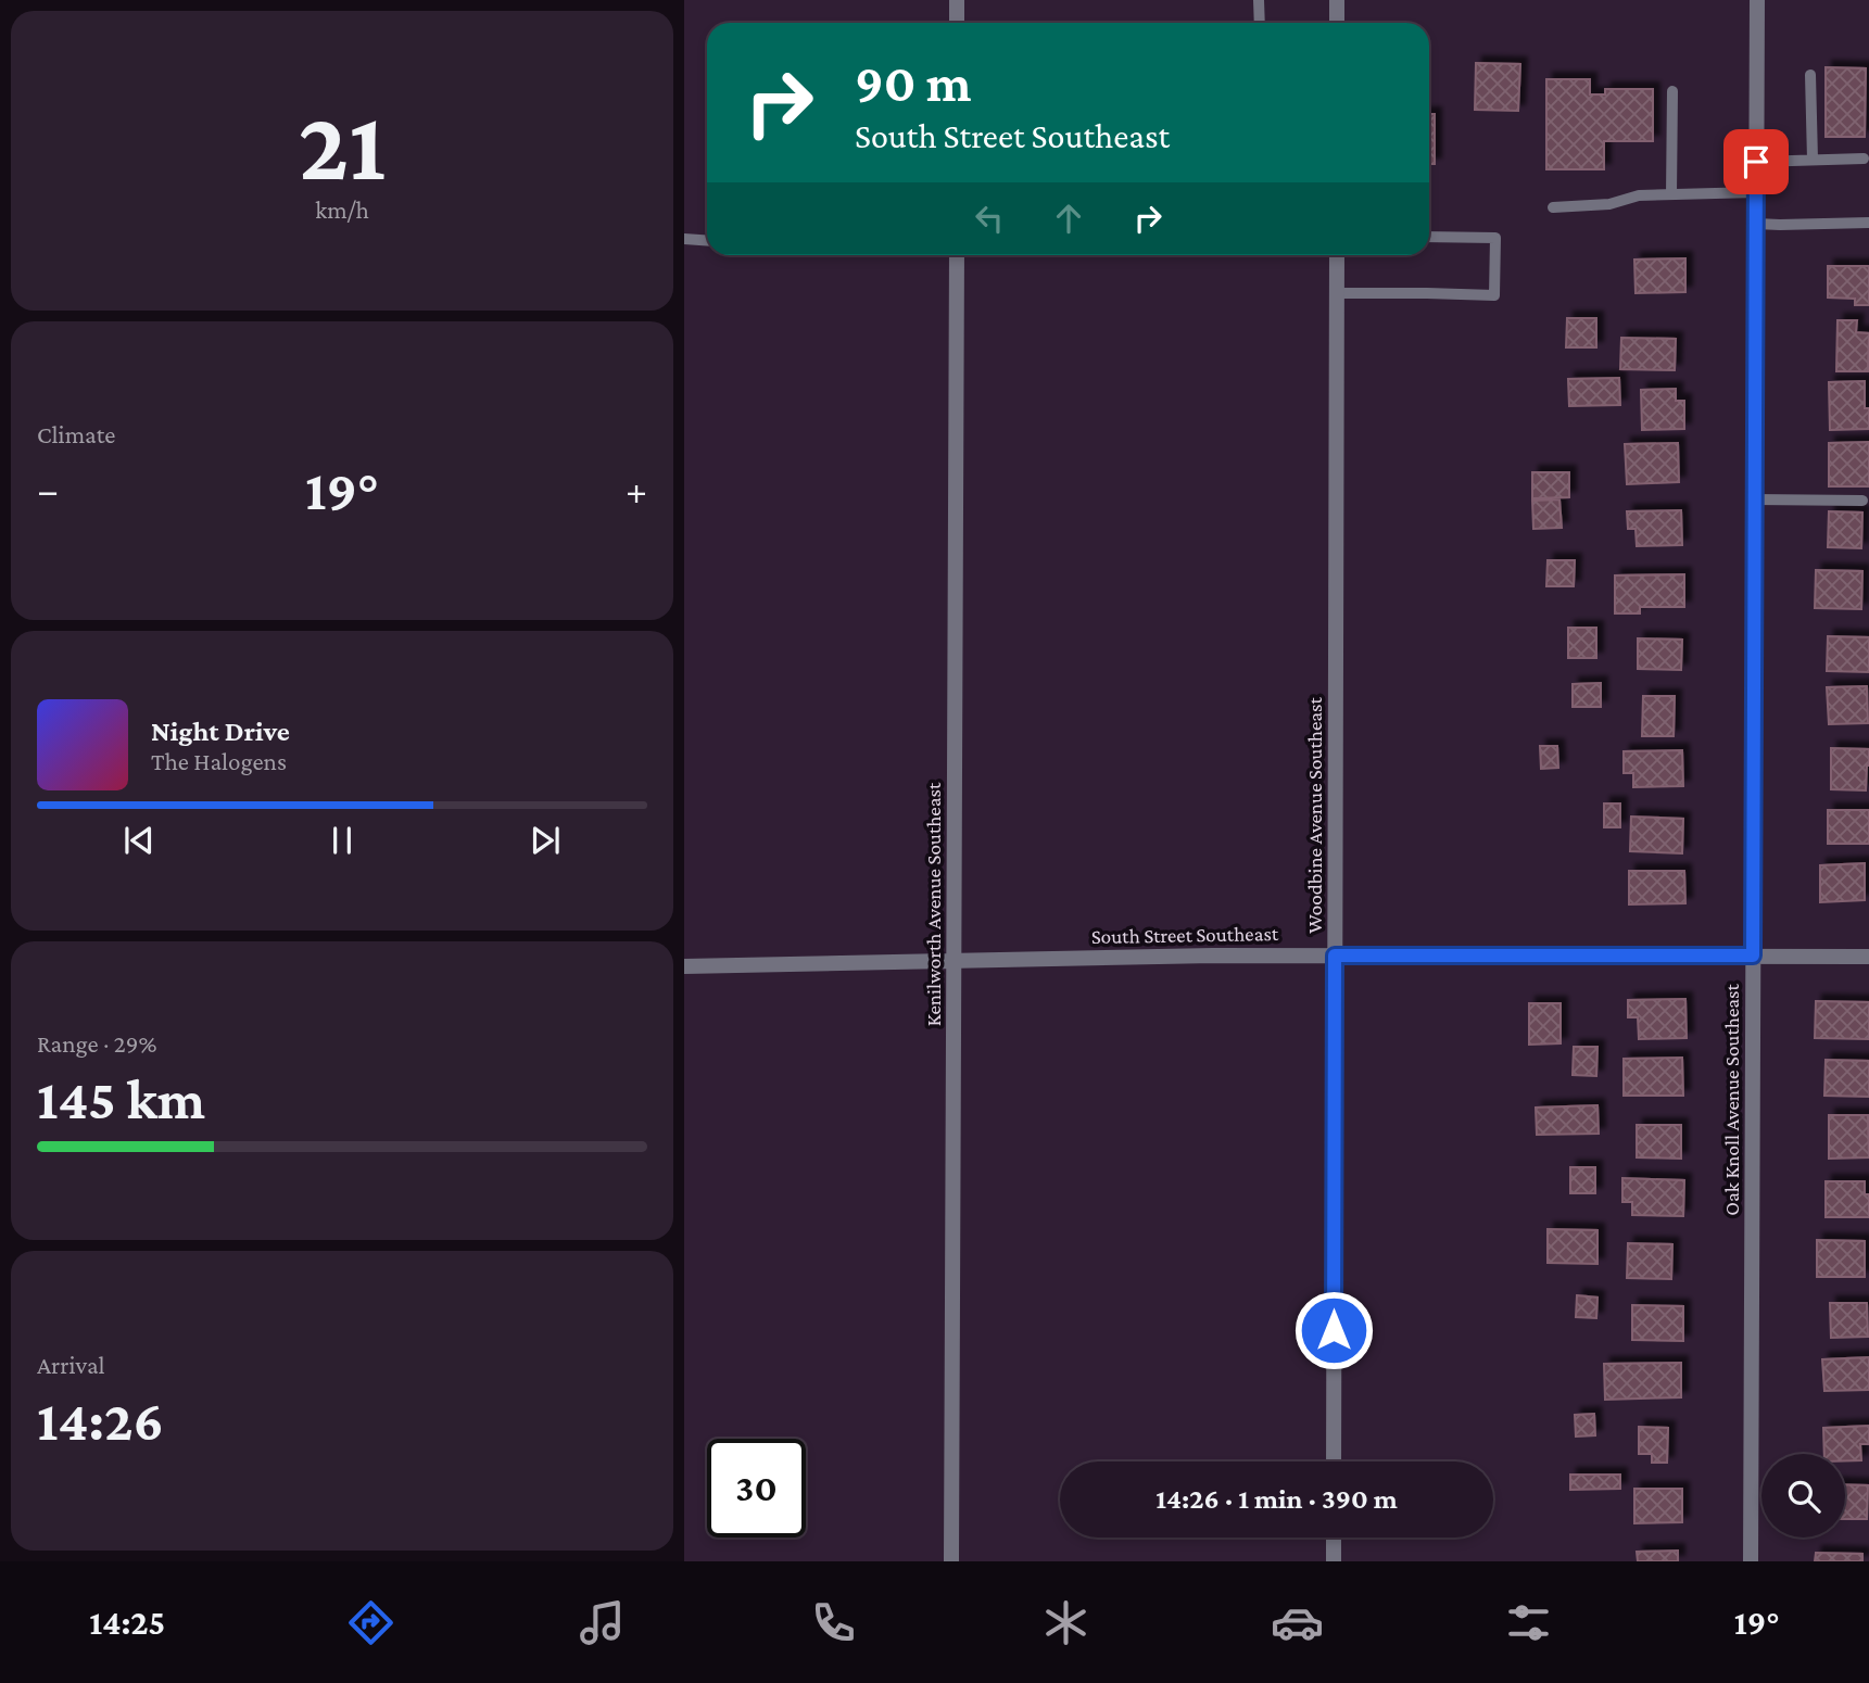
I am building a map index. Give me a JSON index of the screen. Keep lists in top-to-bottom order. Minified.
{"streets":{"street":["Woodbine Avenue Southeast","Kenilworth Avenue Southeast","South Street Southeast","Oak Knoll Avenue Southeast"]},"crossings":[["Woodbine Avenue Southeast","South Street Southeast"],["Kenilworth Avenue Southeast","South Street Southeast"],["South Street Southeast","Oak Knoll Avenue Southeast"]],"page":{"tile":[["21","km/h"],"Climate",["Range · 29%","145 km"],["Arrival","14:26"]],"turn":["90 m","South Street Southeast"],"heat":["−","19°","+"],"song":["Night Drive","The Halogens"],"limit":"30","trip":"14:26 · 1 min · 390 m","tabs":["14:25","19°"]}}
